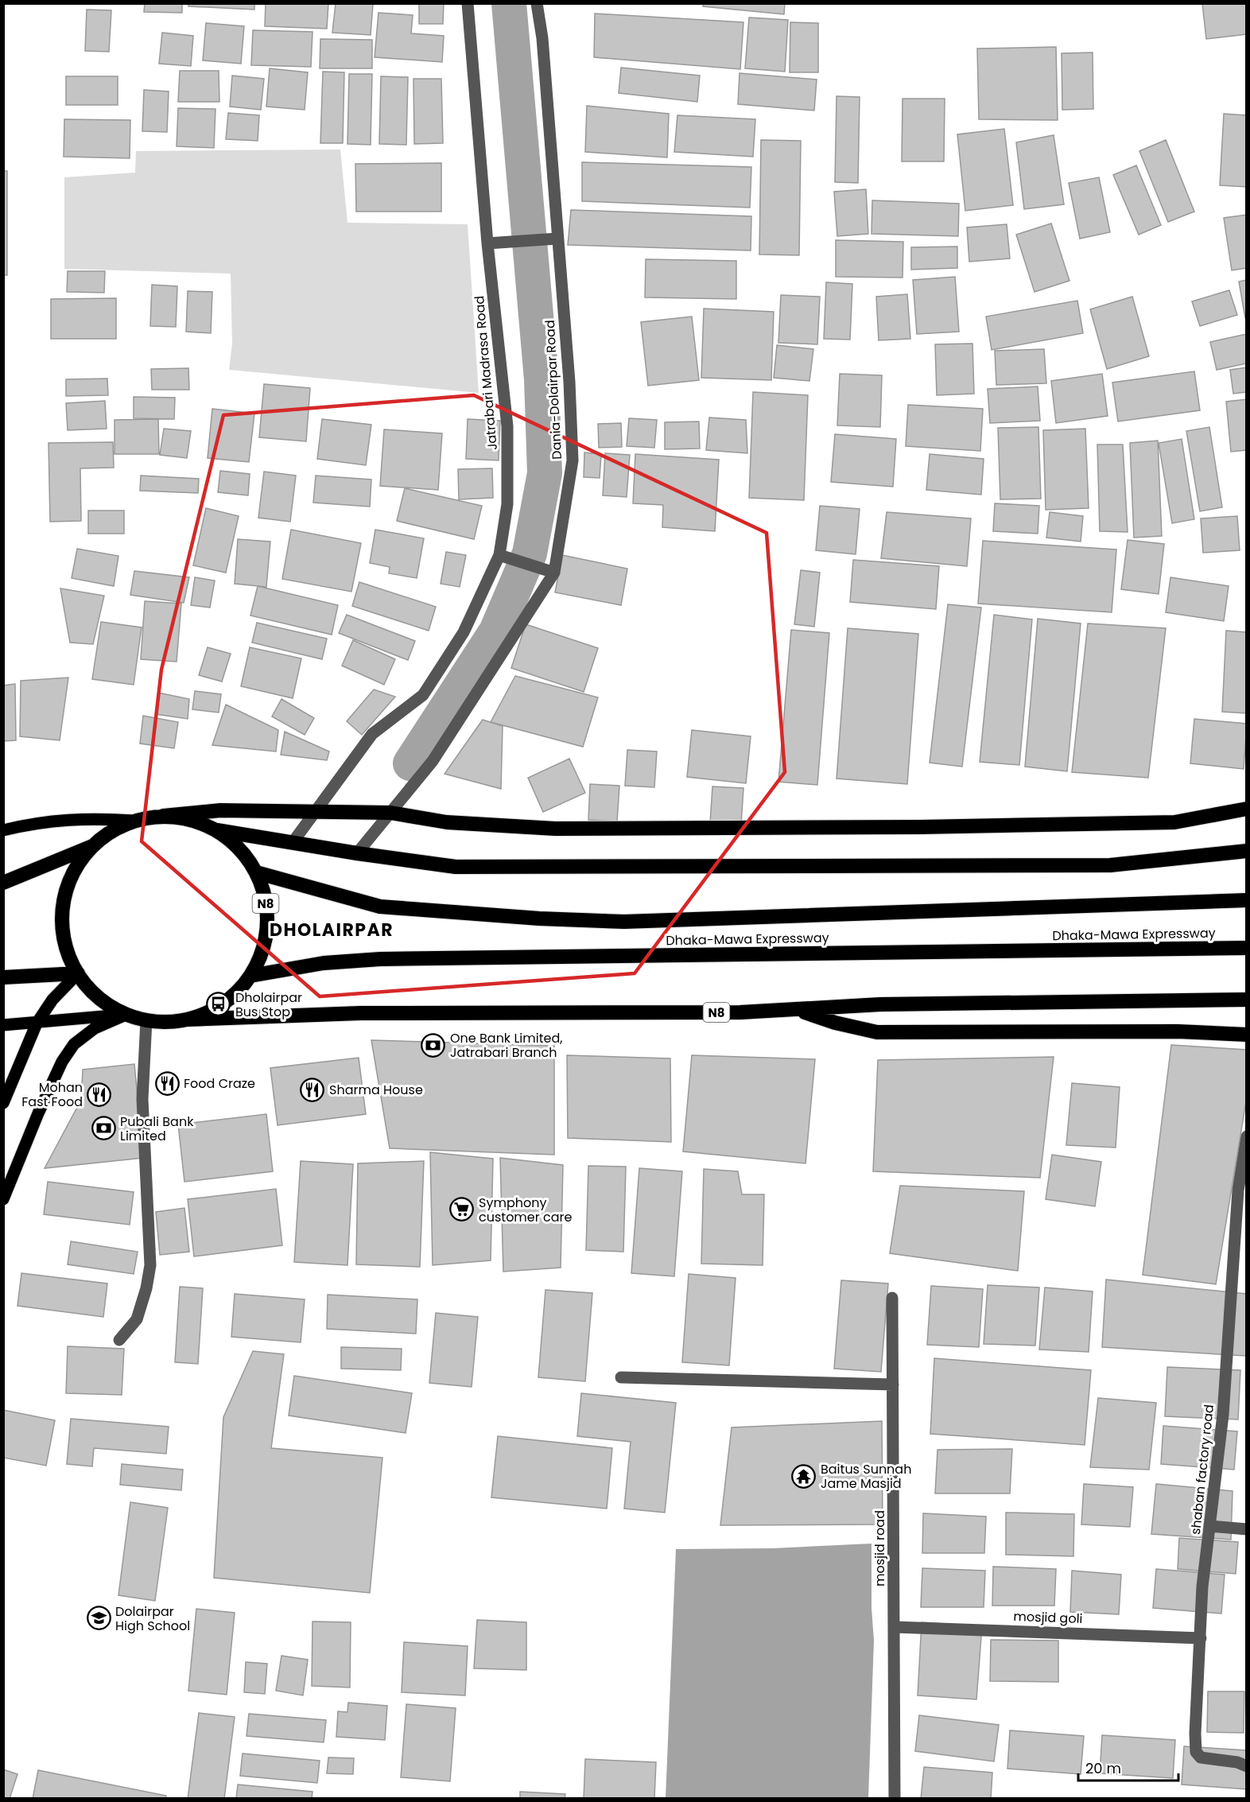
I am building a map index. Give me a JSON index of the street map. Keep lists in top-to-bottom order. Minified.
{"streets":{"highway":["N8","Dhaka-Mawa Expressway"],"street":["Jatrabari Madrasa Road","Dania-Dolairpar Road","shaban factory road","mosjid road","mosjid goli"]},"crossings":[["Jatrabari Madrasa Road","N8"],["Dania-Dolairpar Road","N8"],["N8","Dhaka-Mawa Expressway"],["shaban factory road","mosjid goli"],["mosjid road","mosjid goli"]],"districts":["DHOLAIRPAR"],"places":{"bus stop":["Dholairpar Bus Stop"],"bank":["One Bank Limited, Jatrabari Branch","Pubali Bank Limited"],"restaurant":["Food Craze","Sharma House","Mohan Fast Food"],"supermarket":["Symphony customer care"],"temple":["Baitus Sunnah Jame Masjid"],"school or university":["Dolairpar High School"]},"scale_bar":"20 m"}
